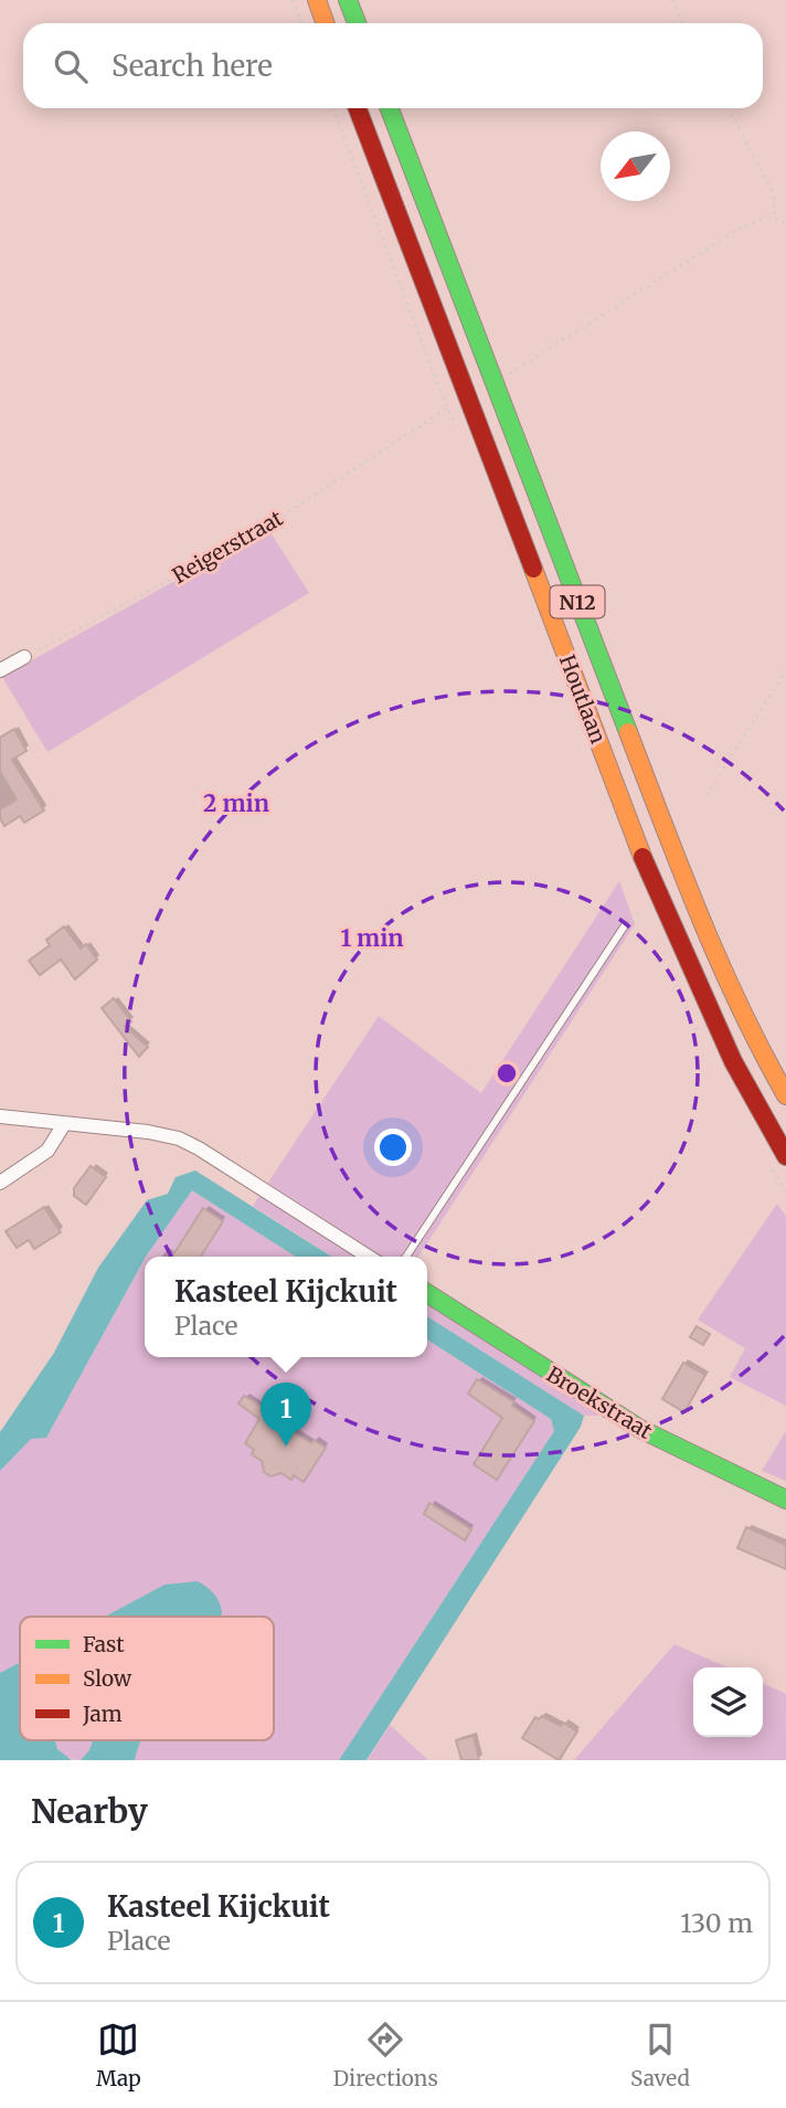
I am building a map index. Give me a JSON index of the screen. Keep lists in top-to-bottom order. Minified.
{"streets":{"main road":["N12","Houtlaan","Broekstraat"],"path":["Reigerstraat"]},"legend":["Fast","Slow","Jam"],"north":"bottom left","page":{"search":"Search here","popup":["Kasteel Kijckuit","Place"],"pins":"1","heading":"Nearby","list":[{"mark":"1","name":"Kasteel Kijckuit","note":"Place","value":"130 m"}],"nav":["Map","Directions","Saved"]},"rings":["2 min","1 min"]}
